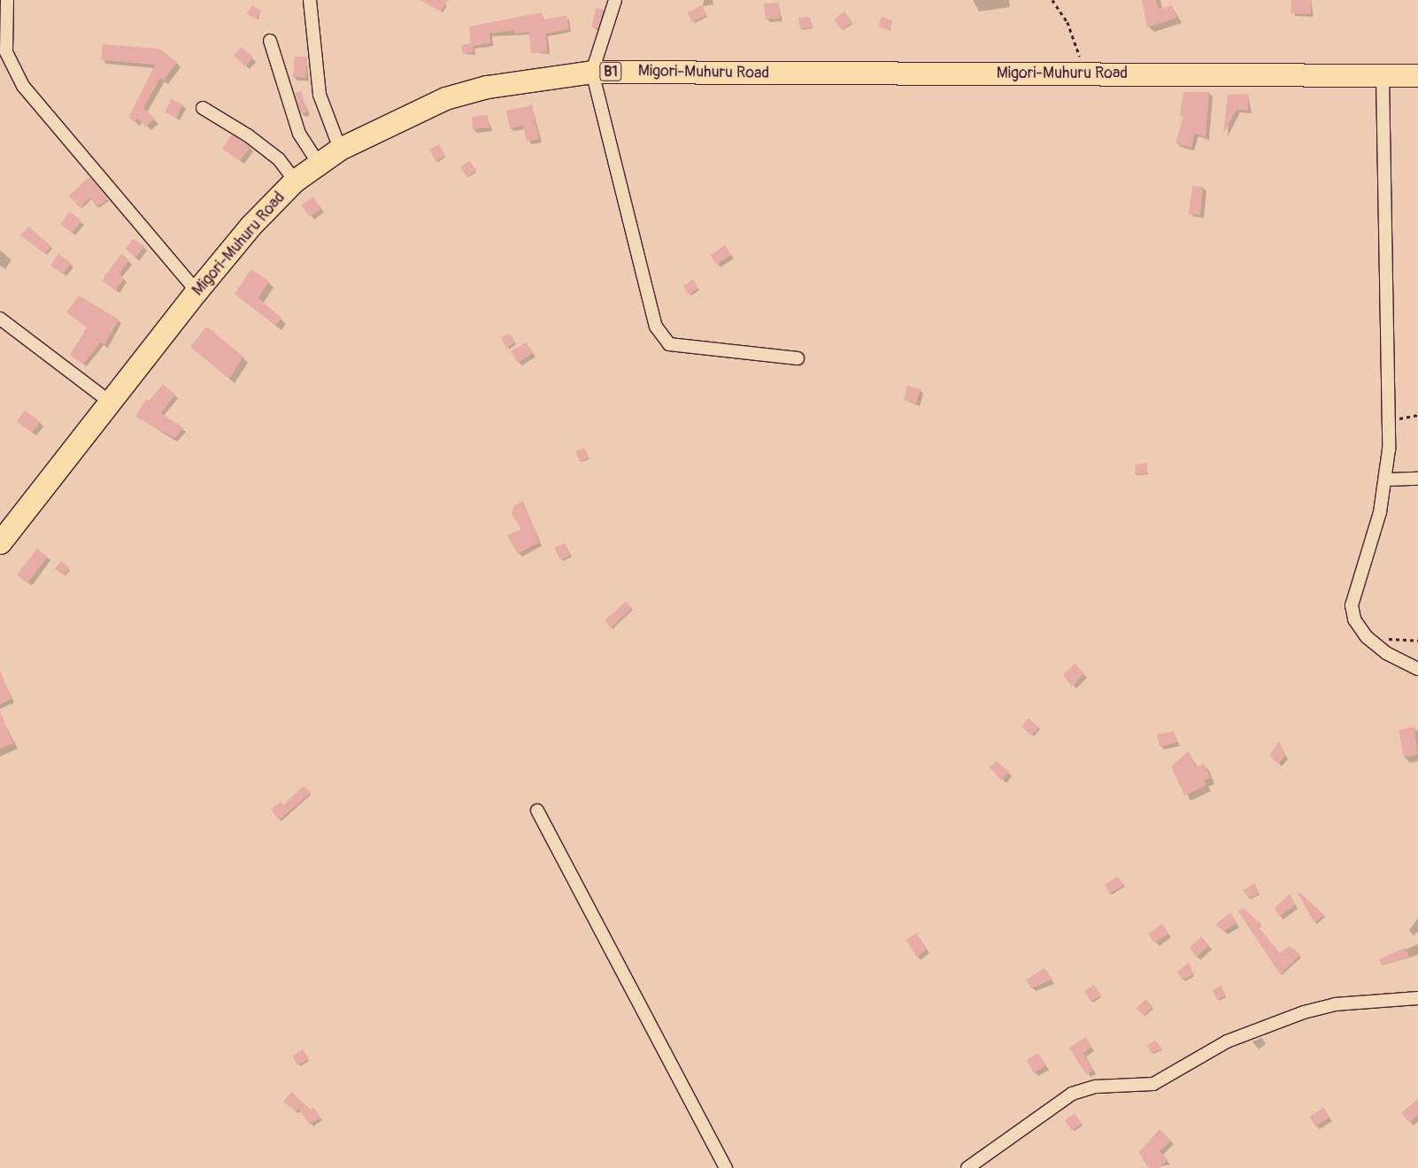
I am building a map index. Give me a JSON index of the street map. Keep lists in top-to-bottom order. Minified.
{"streets":{"highway":["B1","Migori-Muhuru Road"]}}
